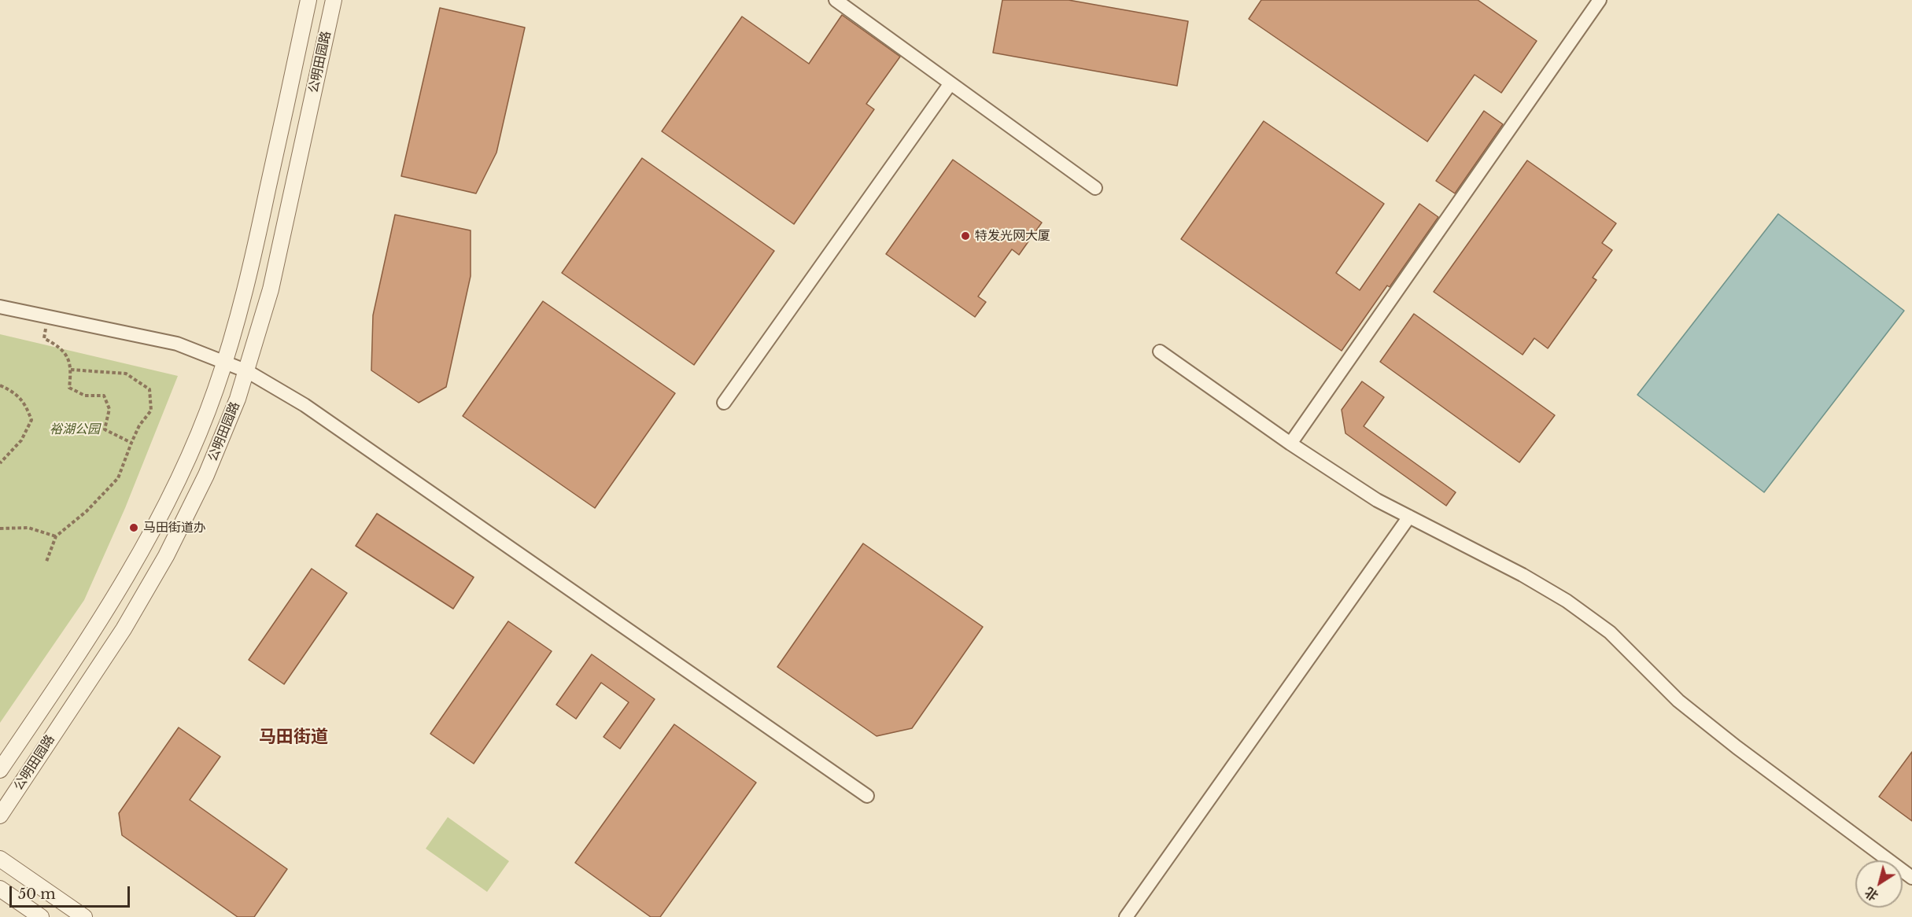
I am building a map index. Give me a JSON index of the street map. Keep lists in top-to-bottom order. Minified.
{"streets":{"street":["公明田园路"]},"districts":["马田街道"],"parks":["裕湖公园"],"places":["特发光网大厦","马田街道办"],"scale_bar":"50 m","north":"bottom left"}
